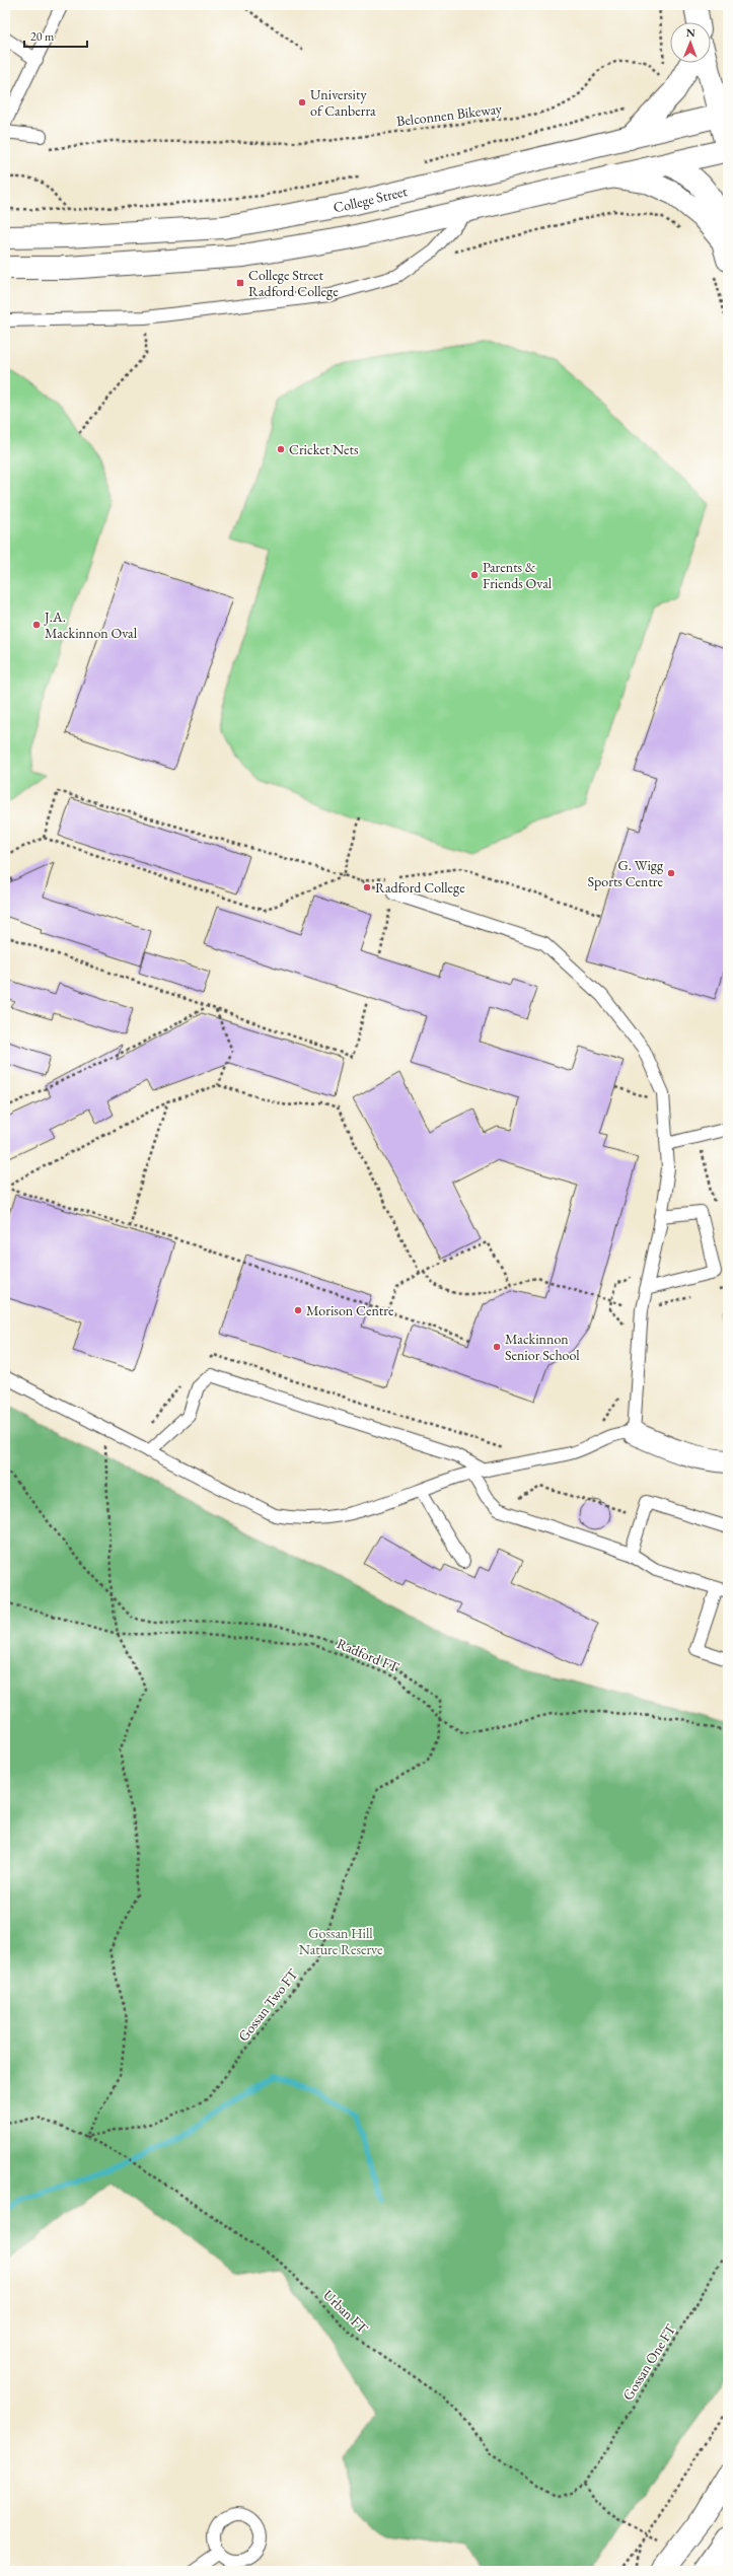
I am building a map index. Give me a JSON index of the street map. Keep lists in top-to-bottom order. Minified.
{"streets":{"street":["College Street"],"path":["Belconnen Bikeway","Radford FT","Gossan Two FT","Urban FT","Gossan One FT"]},"crossings":[["Radford FT","Gossan Two FT"],["Gossan Two FT","Urban FT"],["Urban FT","Gossan One FT"]],"parks":["Gossan Hill Nature Reserve"],"places":{"other":["University of Canberra","Cricket Nets","Parents & Friends Oval","J.A. Mackinnon Oval","G. Wigg Sports Centre","Radford College","Morison Centre","Mackinnon Senior School"],"transit":["College Street Radford College"]},"scale_bar":"20 m","north":"top"}
